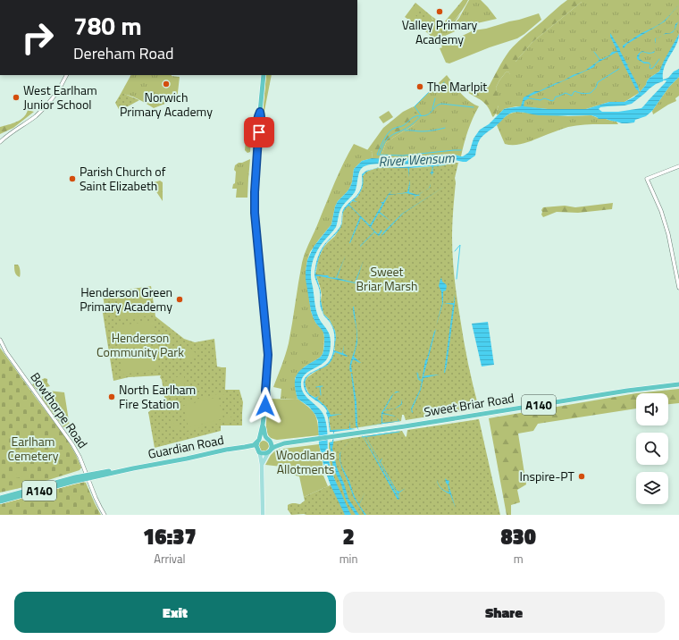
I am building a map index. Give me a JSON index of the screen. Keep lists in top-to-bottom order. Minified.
{"streets":{"highway":["Sweet Briar Road","A140","Guardian Road"],"street":["Bowthorpe Road"]},"crossings":[["Sweet Briar Road","A140"],["Sweet Briar Road","Guardian Road"],["A140","Bowthorpe Road"],["A140","Guardian Road"],["Bowthorpe Road","Guardian Road"]],"water":["River Wensum"],"parks":["Sweet Briar Marsh","Henderson Community Park","Earlham Cemetery","Woodlands Allotments"],"places":["Valley Primary Academy","Norwich Primary Academy","The Marlpit","West Earlham Junior School","Parish Church of Saint Elizabeth","Henderson Green Primary Academy","North Earlham Fire Station","Inspire-PT"],"page":{"turn":["780 m","Dereham Road"],"eta":["16:37","Arrival","2","min","830","m"],"buttons":["Exit","Share"]}}
